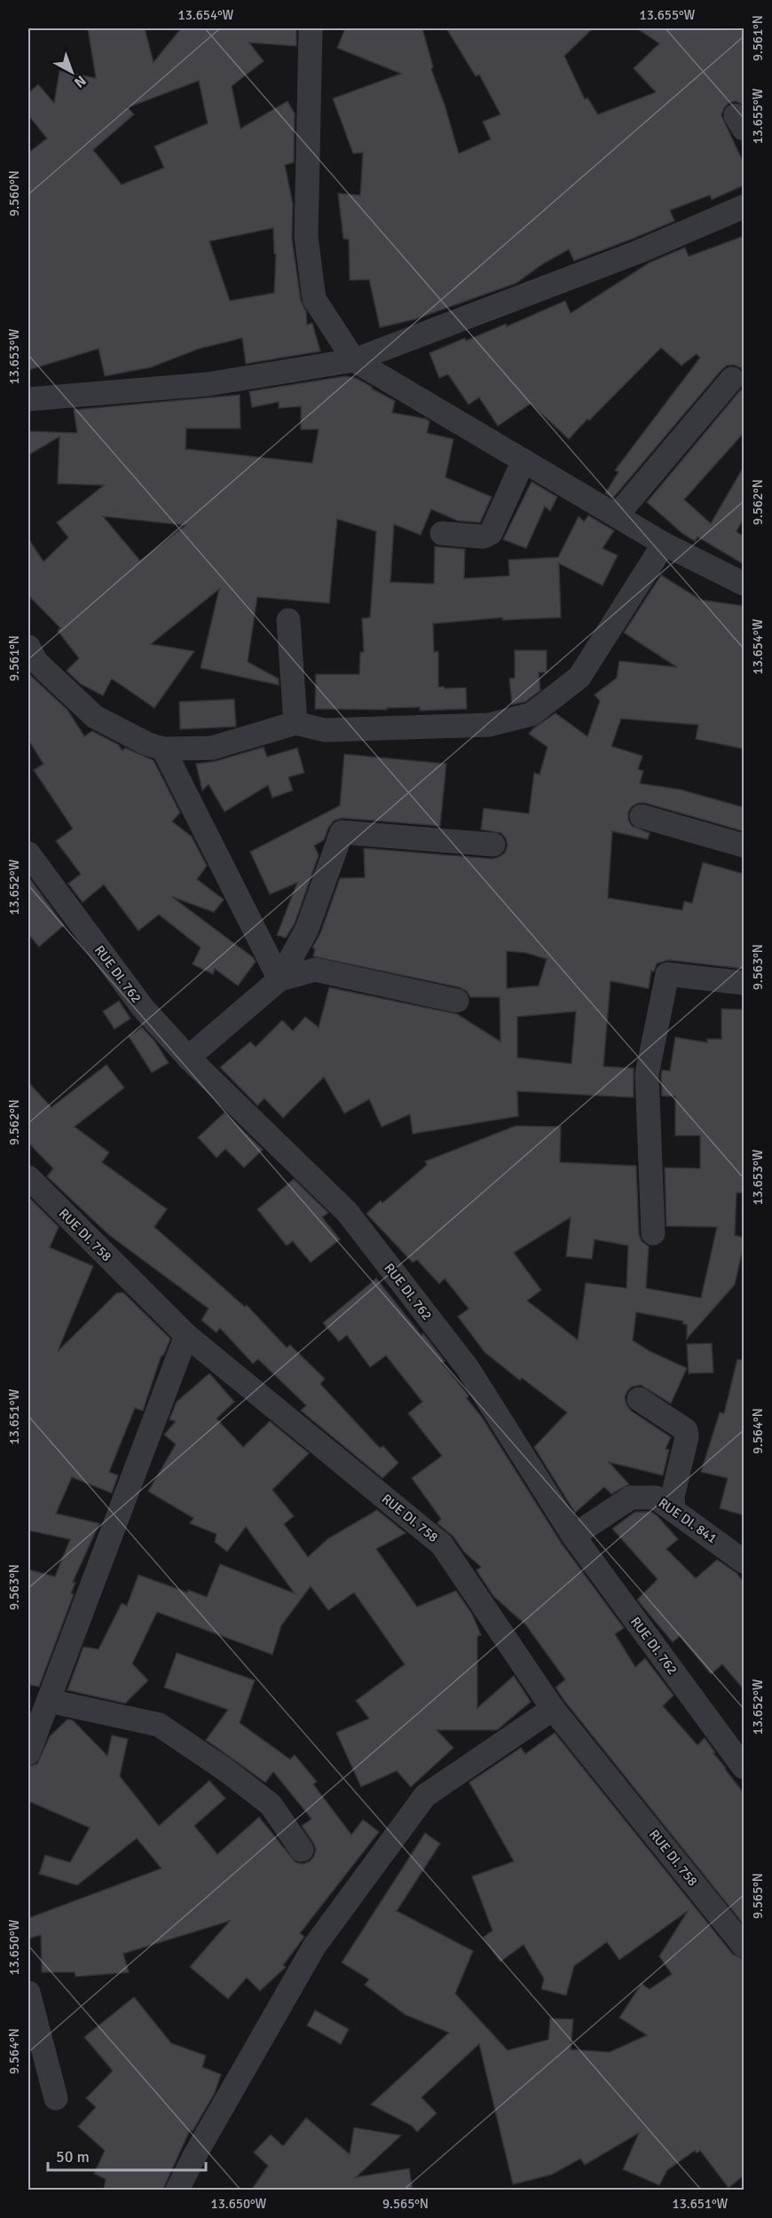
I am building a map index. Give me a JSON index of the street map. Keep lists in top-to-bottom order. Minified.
{"streets":{"street":["RUE DI. 762","RUE DI. 758","RUE DI. 841"]},"crossings":[["RUE DI. 762","RUE DI. 841"]],"scale_bar":"50 m","north":"bottom right","coordinates":["13.654°W","13.655°W","9.561°N","9.560°N","13.653°W","9.562°N","13.652°W","9.563°N","13.651°W","9.564°N","9.565°N","13.650°W"]}
